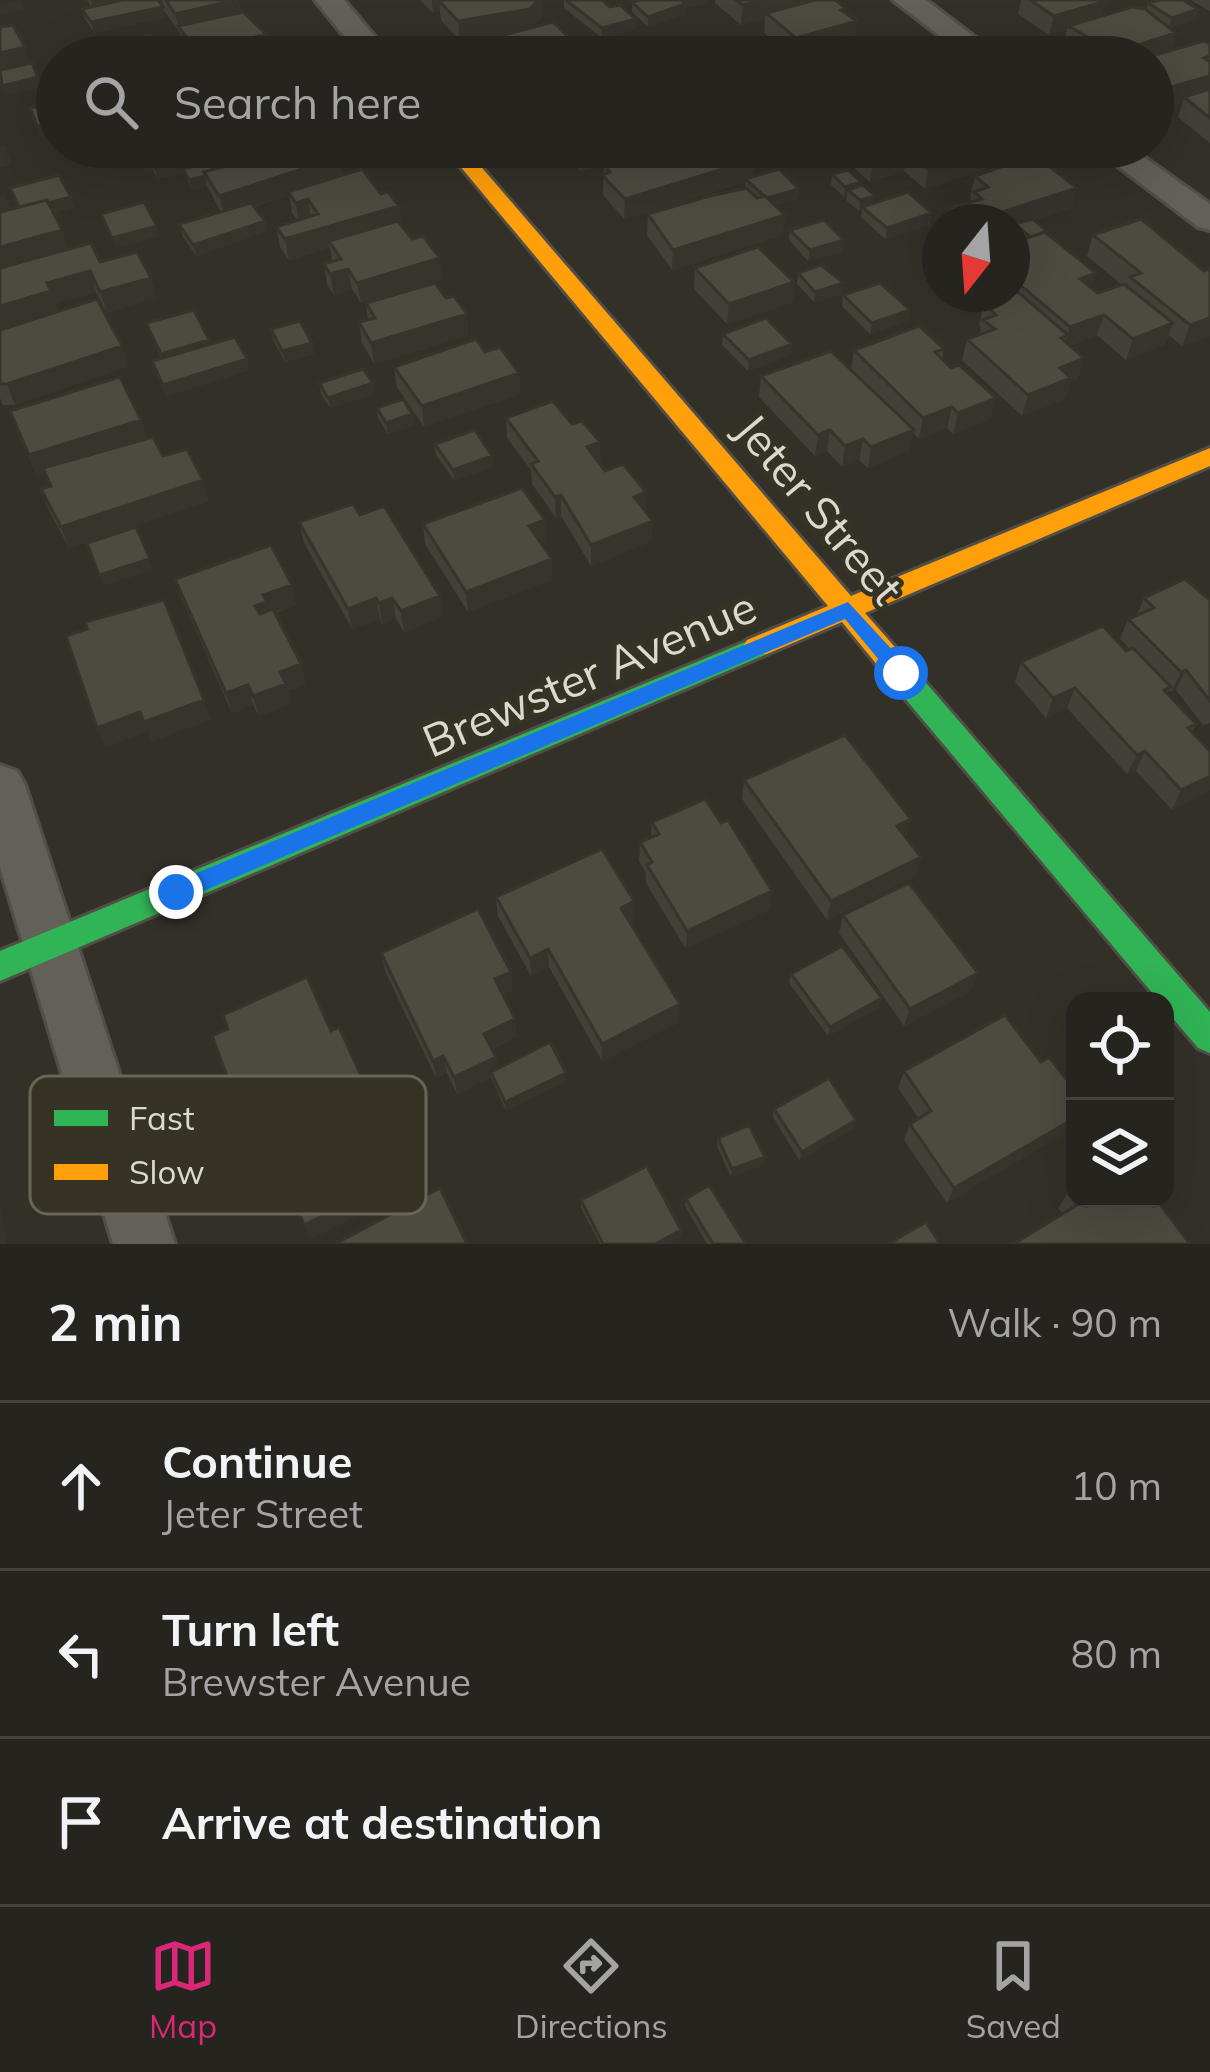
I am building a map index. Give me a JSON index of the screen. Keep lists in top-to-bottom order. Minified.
{"streets":{"street":["Jeter Street","Brewster Avenue"]},"crossings":[["Jeter Street","Brewster Avenue"]],"legend":["Fast","Slow"],"north":"bottom","page":{"search":"Search here","heading":["2 min","Walk · 90 m"],"list":[["Continue","Jeter Street","10 m"],["Turn left","Brewster Avenue","80 m"],"Arrive at destination"],"nav":["Map","Directions","Saved"]}}
